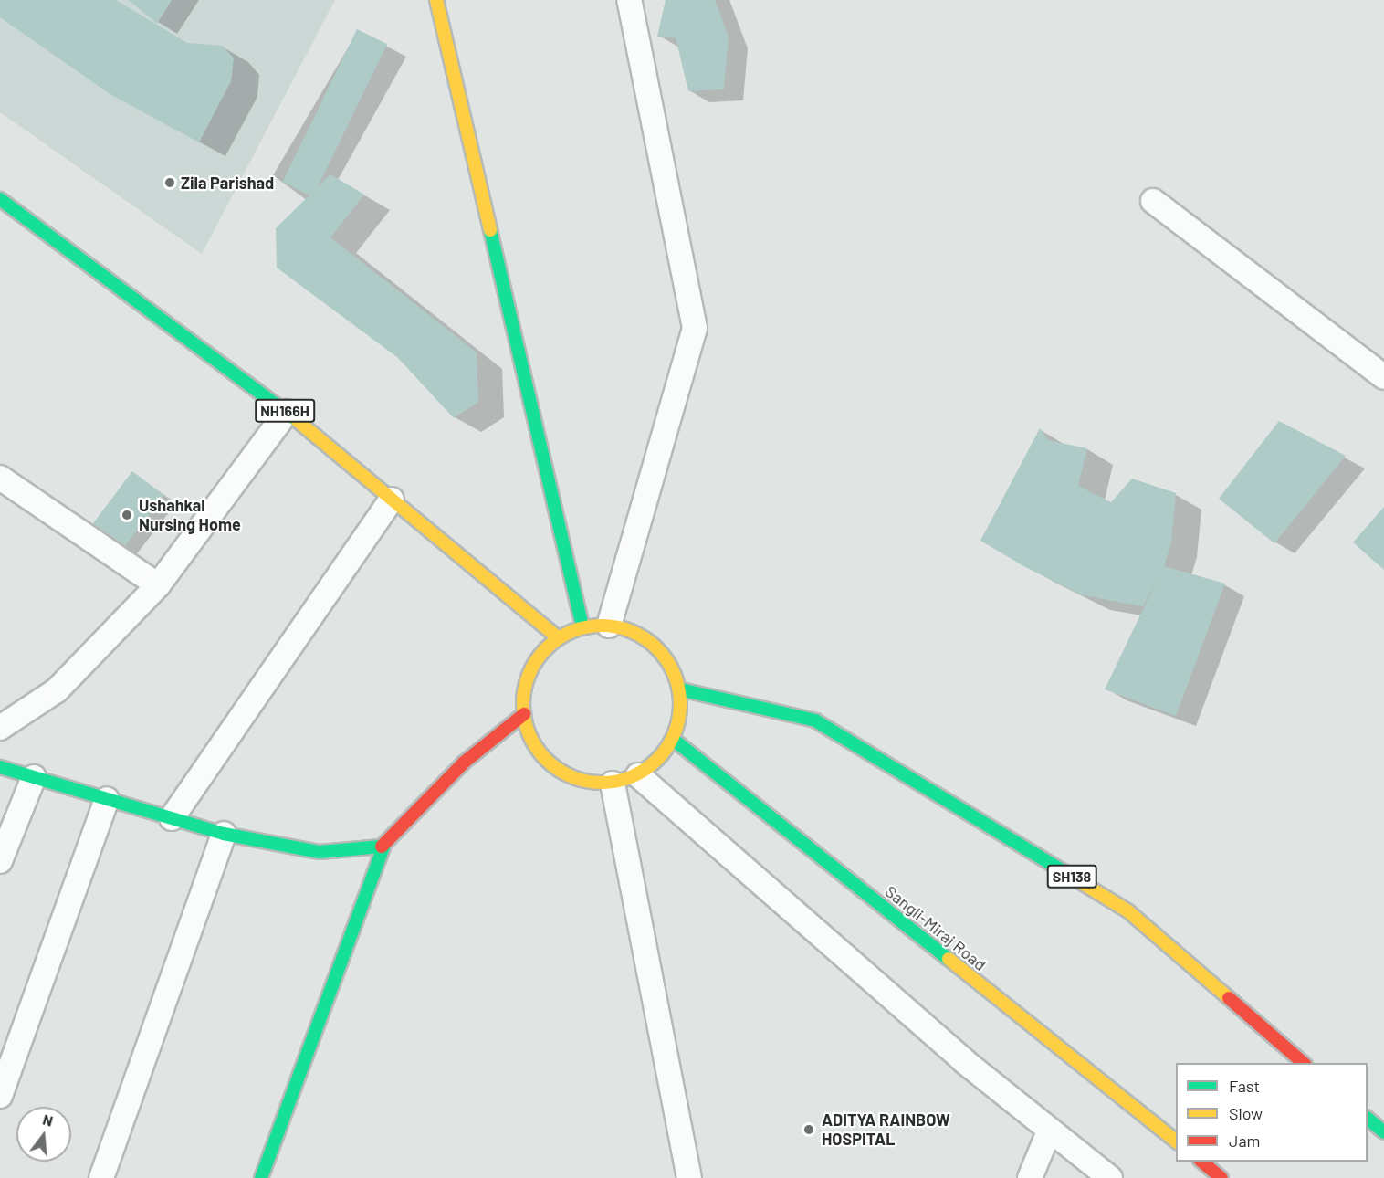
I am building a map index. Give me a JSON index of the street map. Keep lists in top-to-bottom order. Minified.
{"streets":{"main road":["NH166H","SH138","Sangli-Miraj Road"]},"crossings":[["NH166H","SH138"],["NH166H","Sangli-Miraj Road"],["SH138","Sangli-Miraj Road"]],"places":["Zila Parishad","Ushahkal Nursing Home","ADITYA RAINBOW HOSPITAL"],"legend":["Fast","Slow","Jam"],"north":"top"}
